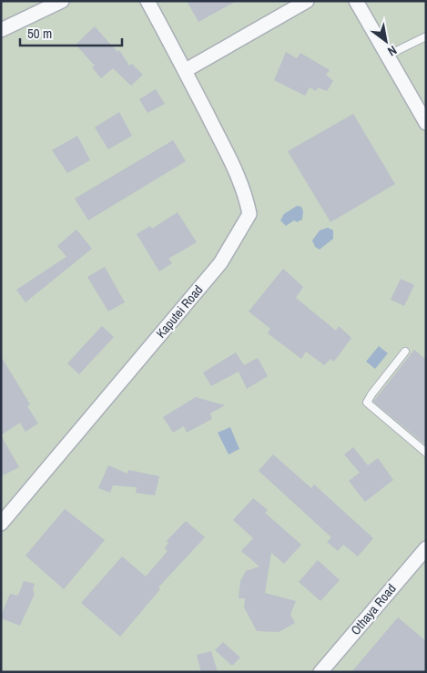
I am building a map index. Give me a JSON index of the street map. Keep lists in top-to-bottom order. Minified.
{"streets":{"street":["Kaputei Road","Othaya Road"]},"scale_bar":"50 m","north":"bottom right"}
